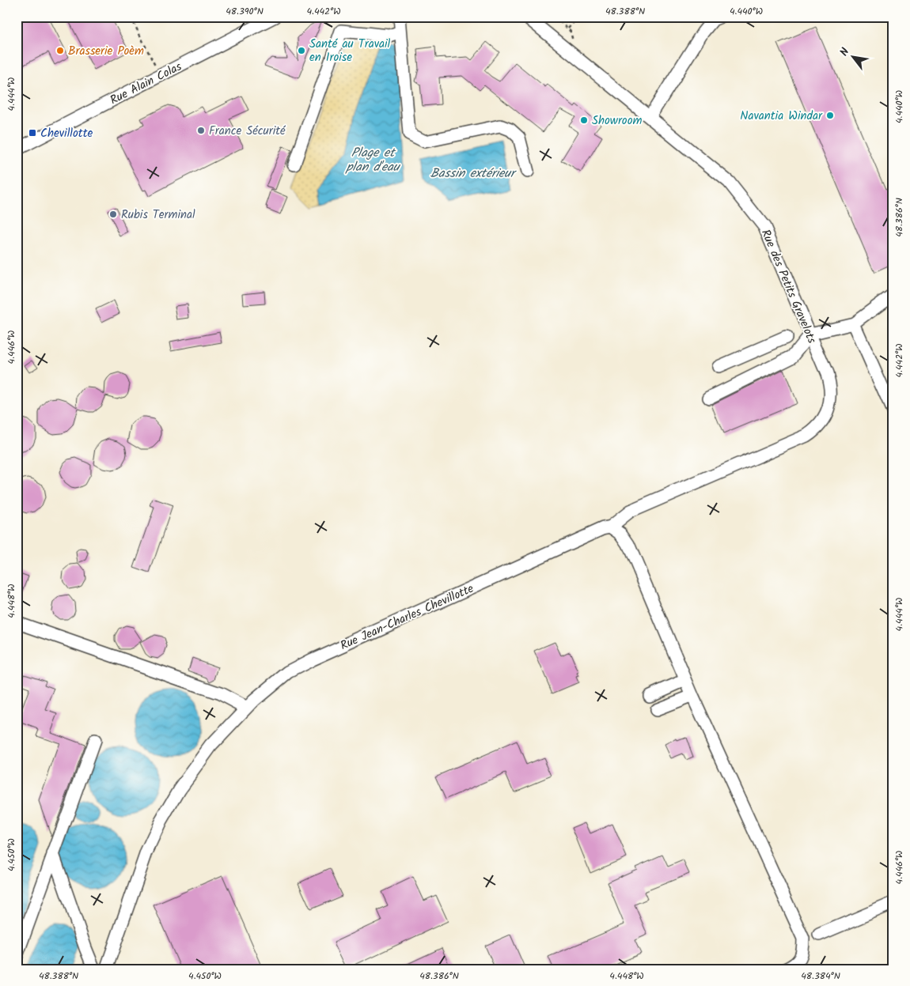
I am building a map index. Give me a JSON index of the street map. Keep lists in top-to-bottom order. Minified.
{"streets":{"street":["Rue Alain Colas","Rue des Petits Gravelots","Rue Jean-Charles Chevillotte"]},"crossings":[["Rue des Petits Gravelots","Rue Jean-Charles Chevillotte"]],"water":["Plage et plan d'eau","Bassin extérieur"],"places":{"other":["Brasserie Poèm","Santé au Travail en Iroise","Navantia Windar","Showroom","France Sécurité","Rubis Terminal"],"transit":["Chevillotte"]},"north":"top left","coordinates":["48.390°N","4.442°W","48.388°N","4.440°W","4.444°W","48.386°N","4.446°W","4.448°W","4.450°W","48.384°N"]}
